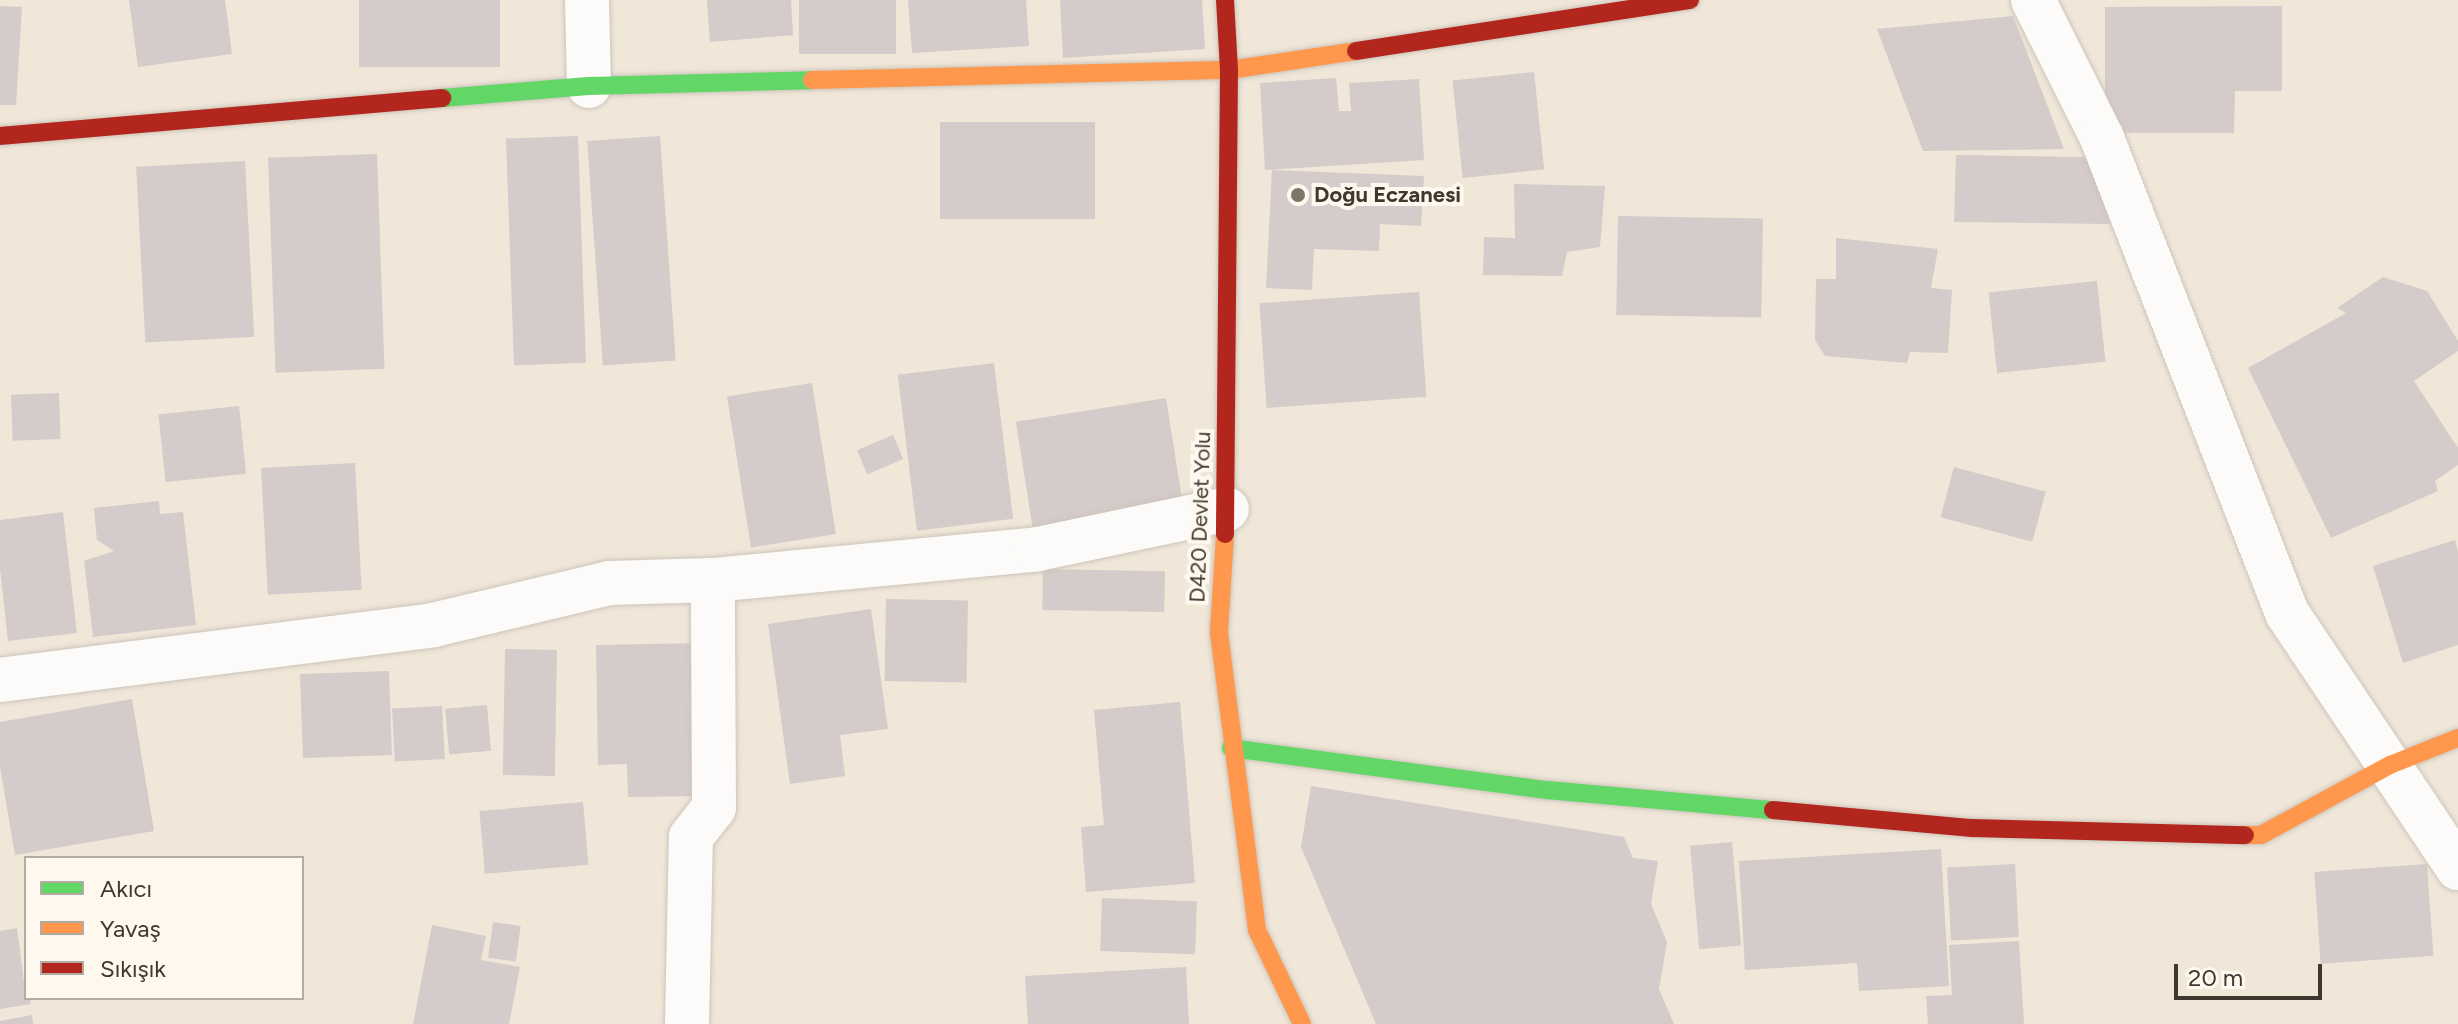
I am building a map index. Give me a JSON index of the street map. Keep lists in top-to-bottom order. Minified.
{"streets":{"street":["D420 Devlet Yolu"]},"places":["Doğu Eczanesi"],"legend":["Akıcı","Yavaş","Sıkışık"],"scale_bar":"20 m"}
